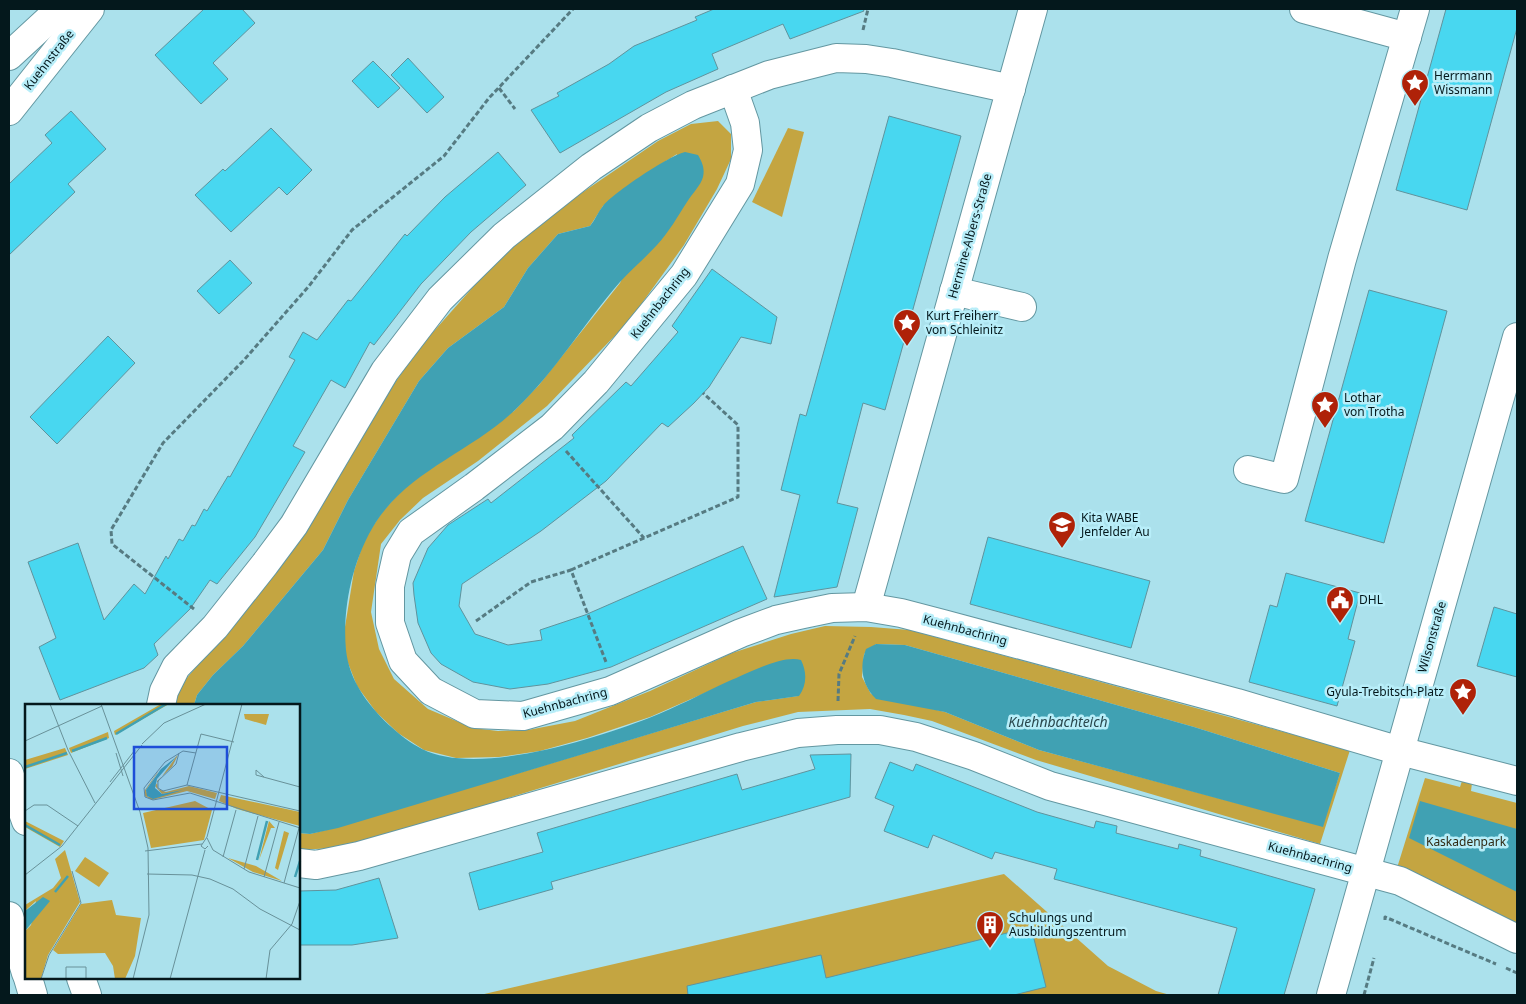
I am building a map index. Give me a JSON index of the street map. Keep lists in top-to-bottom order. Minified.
{"streets":{"street":["Kuehnstraße","Hermine-Albers-Straße","Kuehnbachring","Wilsonstraße"]},"crossings":[["Hermine-Albers-Straße","Kuehnbachring"],["Kuehnbachring","Wilsonstraße"]],"water":["Kuehnbachteich"],"parks":["Kaskadenpark"],"places":{"place":["Herrmann Wissmann","Kurt Freiherr von Schleinitz","Lothar von Trotha","Gyula-Trebitsch-Platz"],"school or university":["Kita WABE Jenfelder Au"],"public building":["DHL"],"building":["Schulungs und Ausbildungszentrum"]}}
